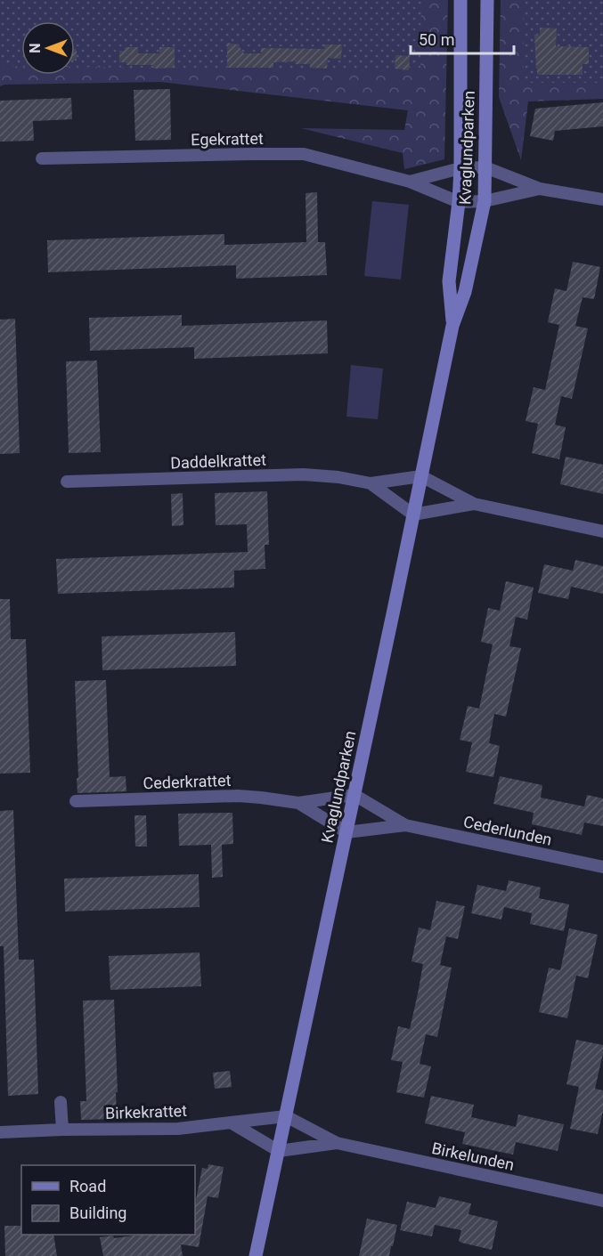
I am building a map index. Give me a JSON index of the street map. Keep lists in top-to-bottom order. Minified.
{"streets":{"street":["Egekrattet","Kvaglundparken","Daddelkrattet","Cederkrattet","Cederlunden","Birkekrattet","Birkelunden"]},"crossings":[["Egekrattet","Kvaglundparken"],["Kvaglundparken","Daddelkrattet"],["Kvaglundparken","Cederkrattet"],["Kvaglundparken","Cederlunden"],["Kvaglundparken","Birkekrattet"],["Kvaglundparken","Birkelunden"],["Cederkrattet","Cederlunden"],["Birkekrattet","Birkelunden"]],"legend":["Road","Building"],"scale_bar":"50 m","north":"left"}
